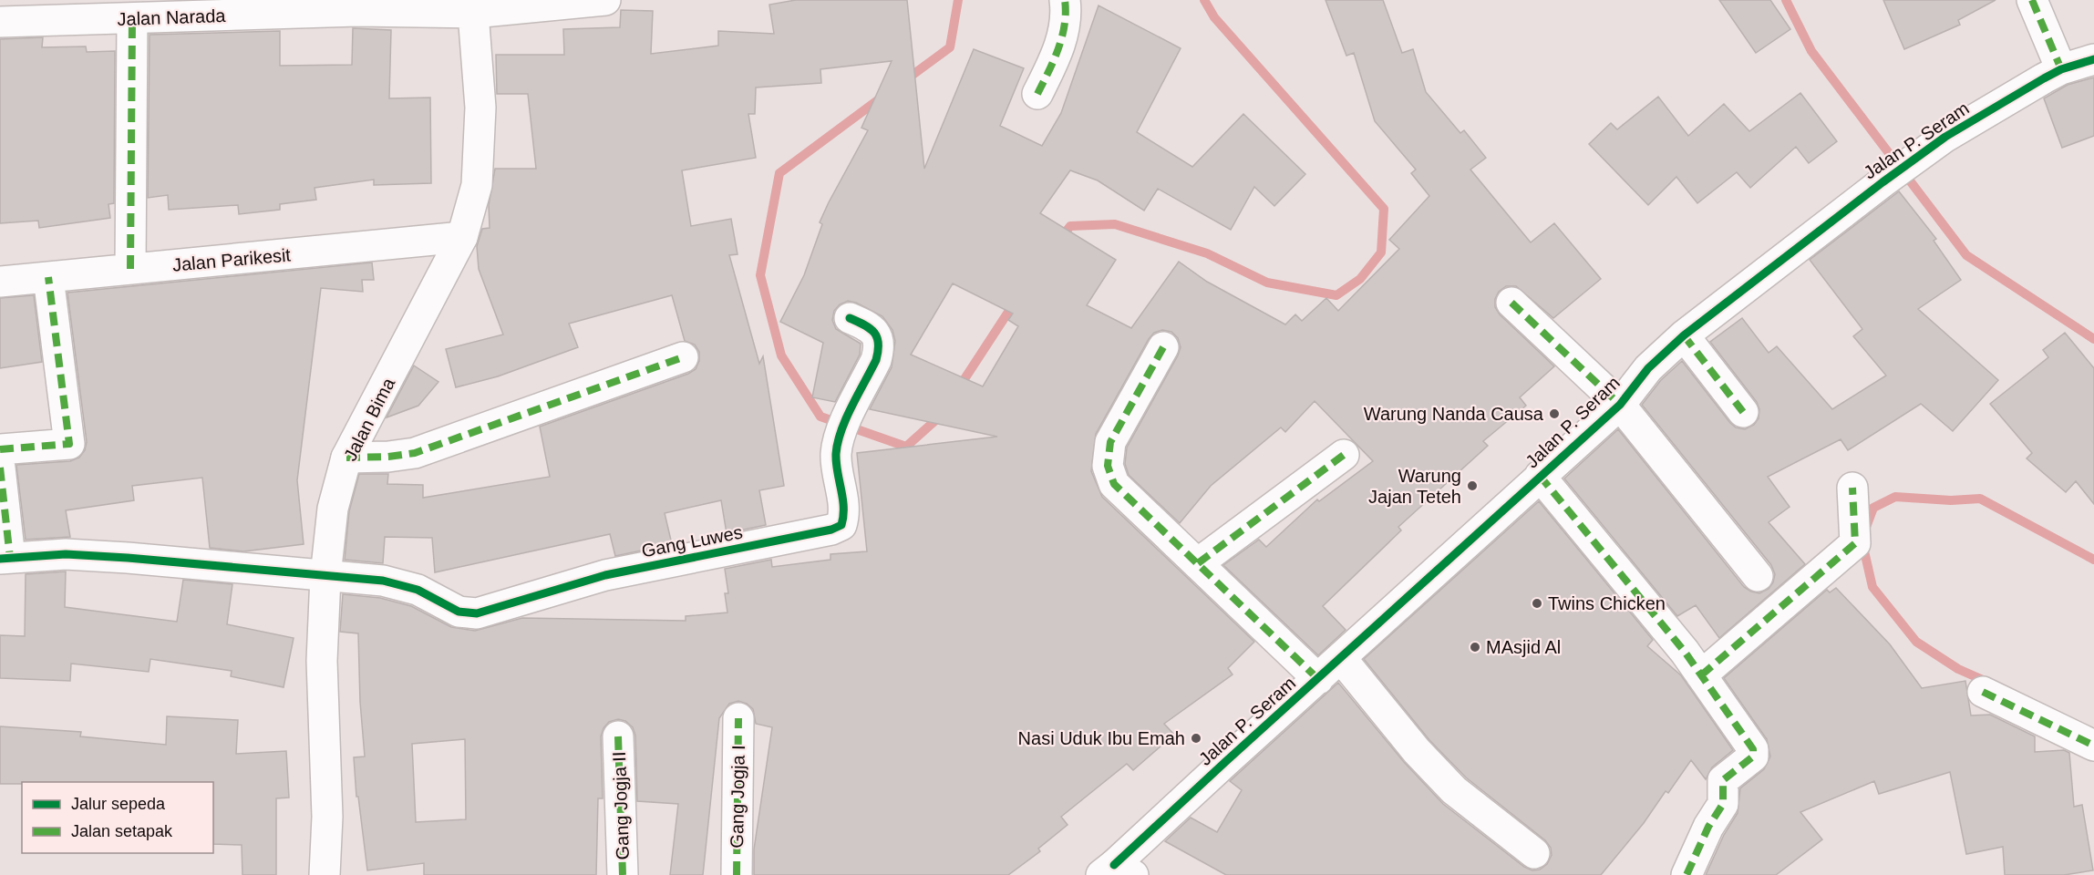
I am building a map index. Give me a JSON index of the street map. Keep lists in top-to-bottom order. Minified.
{"streets":{"street":["Jalan Narada","Jalan P. Seram","Jalan Parikesit","Jalan Bima","Gang Luwes","Gang Jogja I","Gang Jogja II"]},"crossings":[["Jalan Narada","Jalan Bima"],["Jalan Parikesit","Jalan Bima"],["Jalan Bima","Gang Luwes"]],"places":["Warung Nanda Causa","Warung Jajan Teteh","Twins Chicken","MAsjid Al","Nasi Uduk Ibu Emah"],"legend":["Jalur sepeda","Jalan setapak"]}
